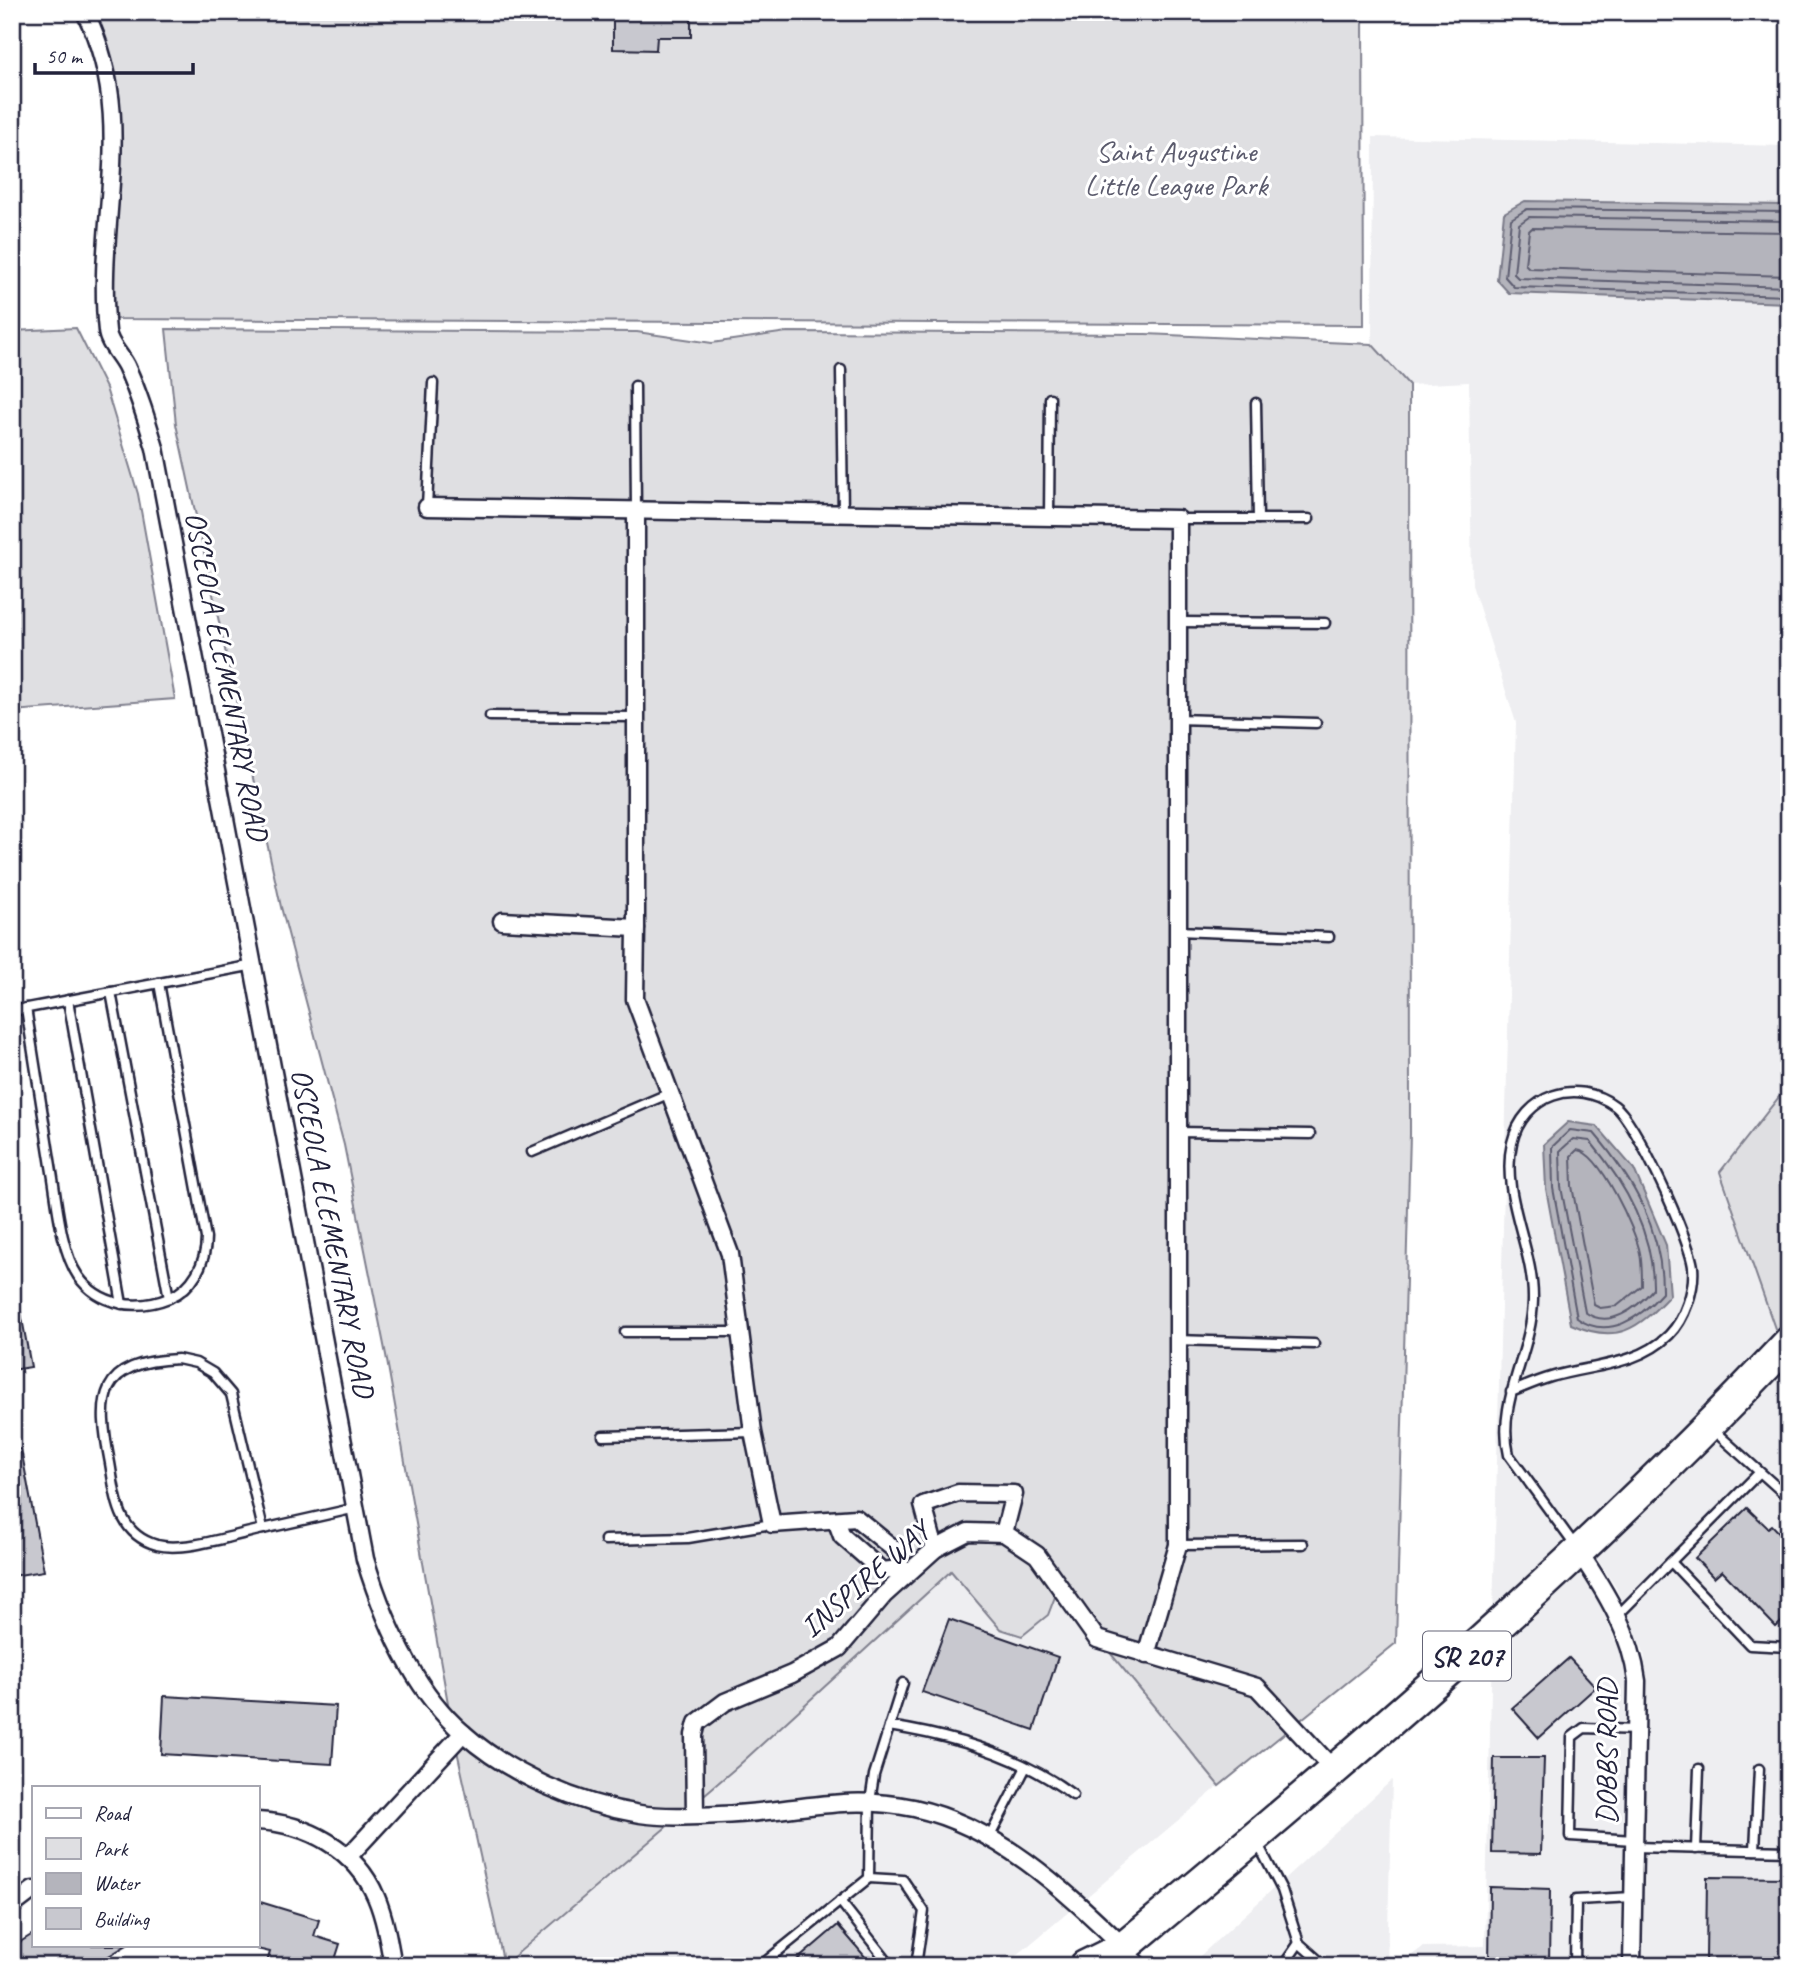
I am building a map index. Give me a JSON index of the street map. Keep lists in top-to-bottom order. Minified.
{"streets":{"highway":["SR 207"],"street":["OSCEOLA ELEMENTARY ROAD","INSPIRE WAY","DOBBS ROAD"]},"crossings":[["OSCEOLA ELEMENTARY ROAD","INSPIRE WAY"],["OSCEOLA ELEMENTARY ROAD","SR 207"],["SR 207","DOBBS ROAD"]],"parks":["Saint Augustine Little League Park"],"legend":["Road","Park","Water","Building"],"scale_bar":"50 m"}
